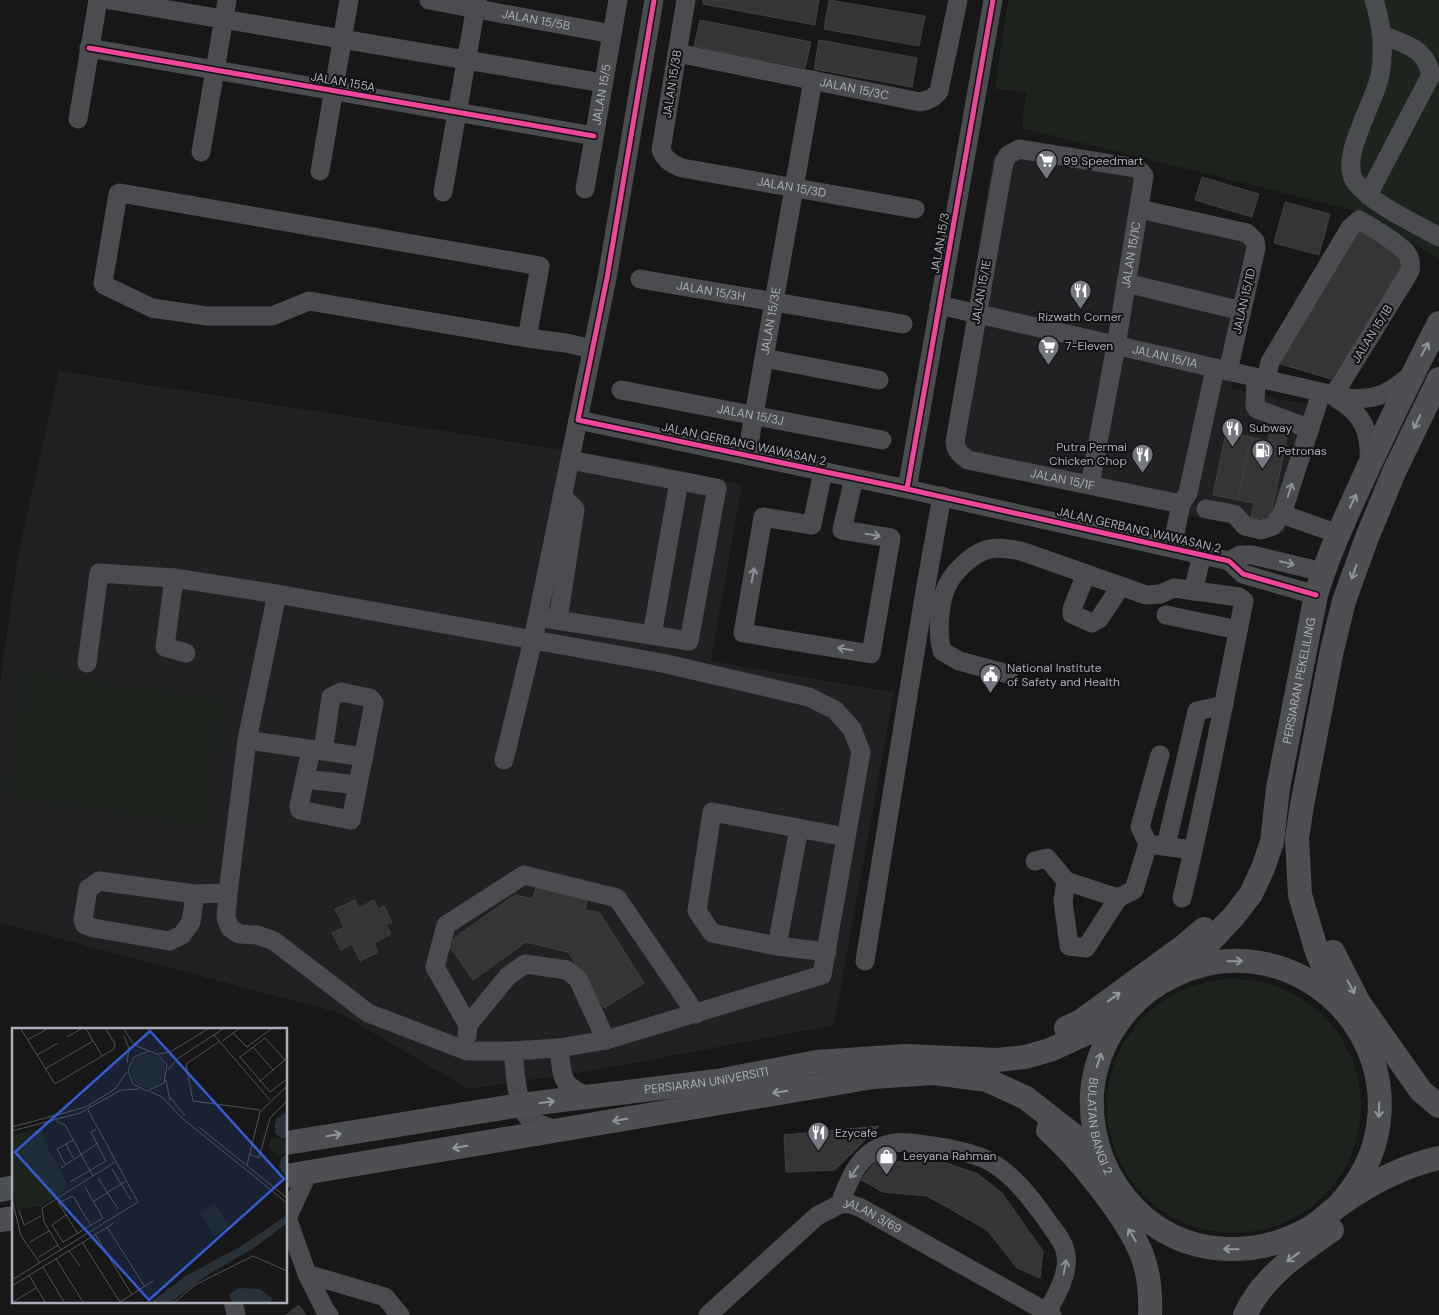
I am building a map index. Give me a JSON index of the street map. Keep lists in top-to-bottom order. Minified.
{"streets":{"main road":["PERSIARAN PEKELILING","PERSIARAN UNIVERSITI","BULATAN BANGI 2"],"street":["JALAN 15/5B","JALAN 155A","JALAN 15/3B","JALAN 15/3C","JALAN 15/5","JALAN 15/3D","JALAN 15/3","JALAN 15/1C","JALAN 15/3H","JALAN 15/1E","JALAN 15/1D","JALAN 15/3E","JALAN 15/1B","JALAN 15/1A","JALAN 15/3J","JALAN GERBANG WAWASAN 2","JALAN 15/1F","JALAN 3/69"]},"crossings":[["JALAN 15/5B","JALAN 15/5"],["JALAN 155A","JALAN 15/5"],["JALAN 15/3B","JALAN 15/3C"],["JALAN 15/3B","JALAN 15/3D"],["JALAN 15/3C","JALAN 15/3E"],["JALAN 15/3D","JALAN 15/3E"],["JALAN 15/3","JALAN 15/1A"],["JALAN 15/3","JALAN GERBANG WAWASAN 2"],["JALAN 15/1C","JALAN 15/1E"],["JALAN 15/1C","JALAN 15/1D"],["JALAN 15/1C","JALAN 15/1A"],["JALAN 15/1C","JALAN 15/1F"],["JALAN 15/3H","JALAN 15/3E"],["JALAN 15/1E","JALAN 15/1A"],["JALAN 15/1E","JALAN 15/1F"],["JALAN 15/1D","JALAN 15/1A"],["JALAN 15/1D","JALAN 15/1F"],["JALAN 15/3E","JALAN 15/3J"],["JALAN 15/3E","JALAN GERBANG WAWASAN 2"],["JALAN 15/1B","JALAN 15/1A"],["JALAN 15/1A","PERSIARAN PEKELILING"],["JALAN GERBANG WAWASAN 2","PERSIARAN PEKELILING"],["PERSIARAN PEKELILING","BULATAN BANGI 2"],["PERSIARAN UNIVERSITI","BULATAN BANGI 2"]],"places":{"supermarket":["99 Speedmart","7-Eleven"],"restaurant":["Rizwath Corner","Subway","Putra Permai Chicken Chop","Ezycafe"],"fuel station":["Petronas"],"public building":["National Institute of Safety and Health"],"shop":["Leeyana Rahman"]}}
